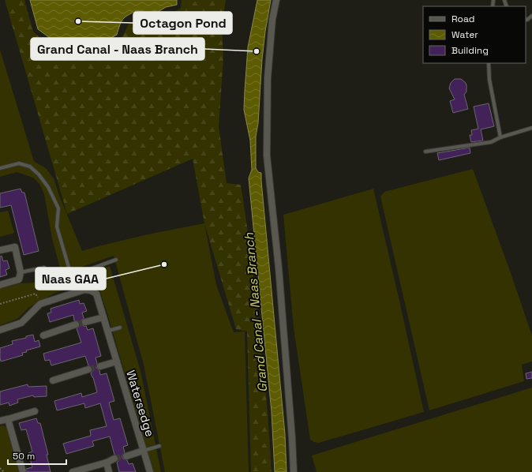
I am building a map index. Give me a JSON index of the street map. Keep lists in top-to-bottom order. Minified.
{"streets":{"street":["Watersedge"]},"water":["Grand Canal - Naas Branch"],"places":["Octagon Pond","Grand Canal - Naas Branch","Naas GAA"],"legend":["Road","Water","Building"],"scale_bar":"50 m"}
